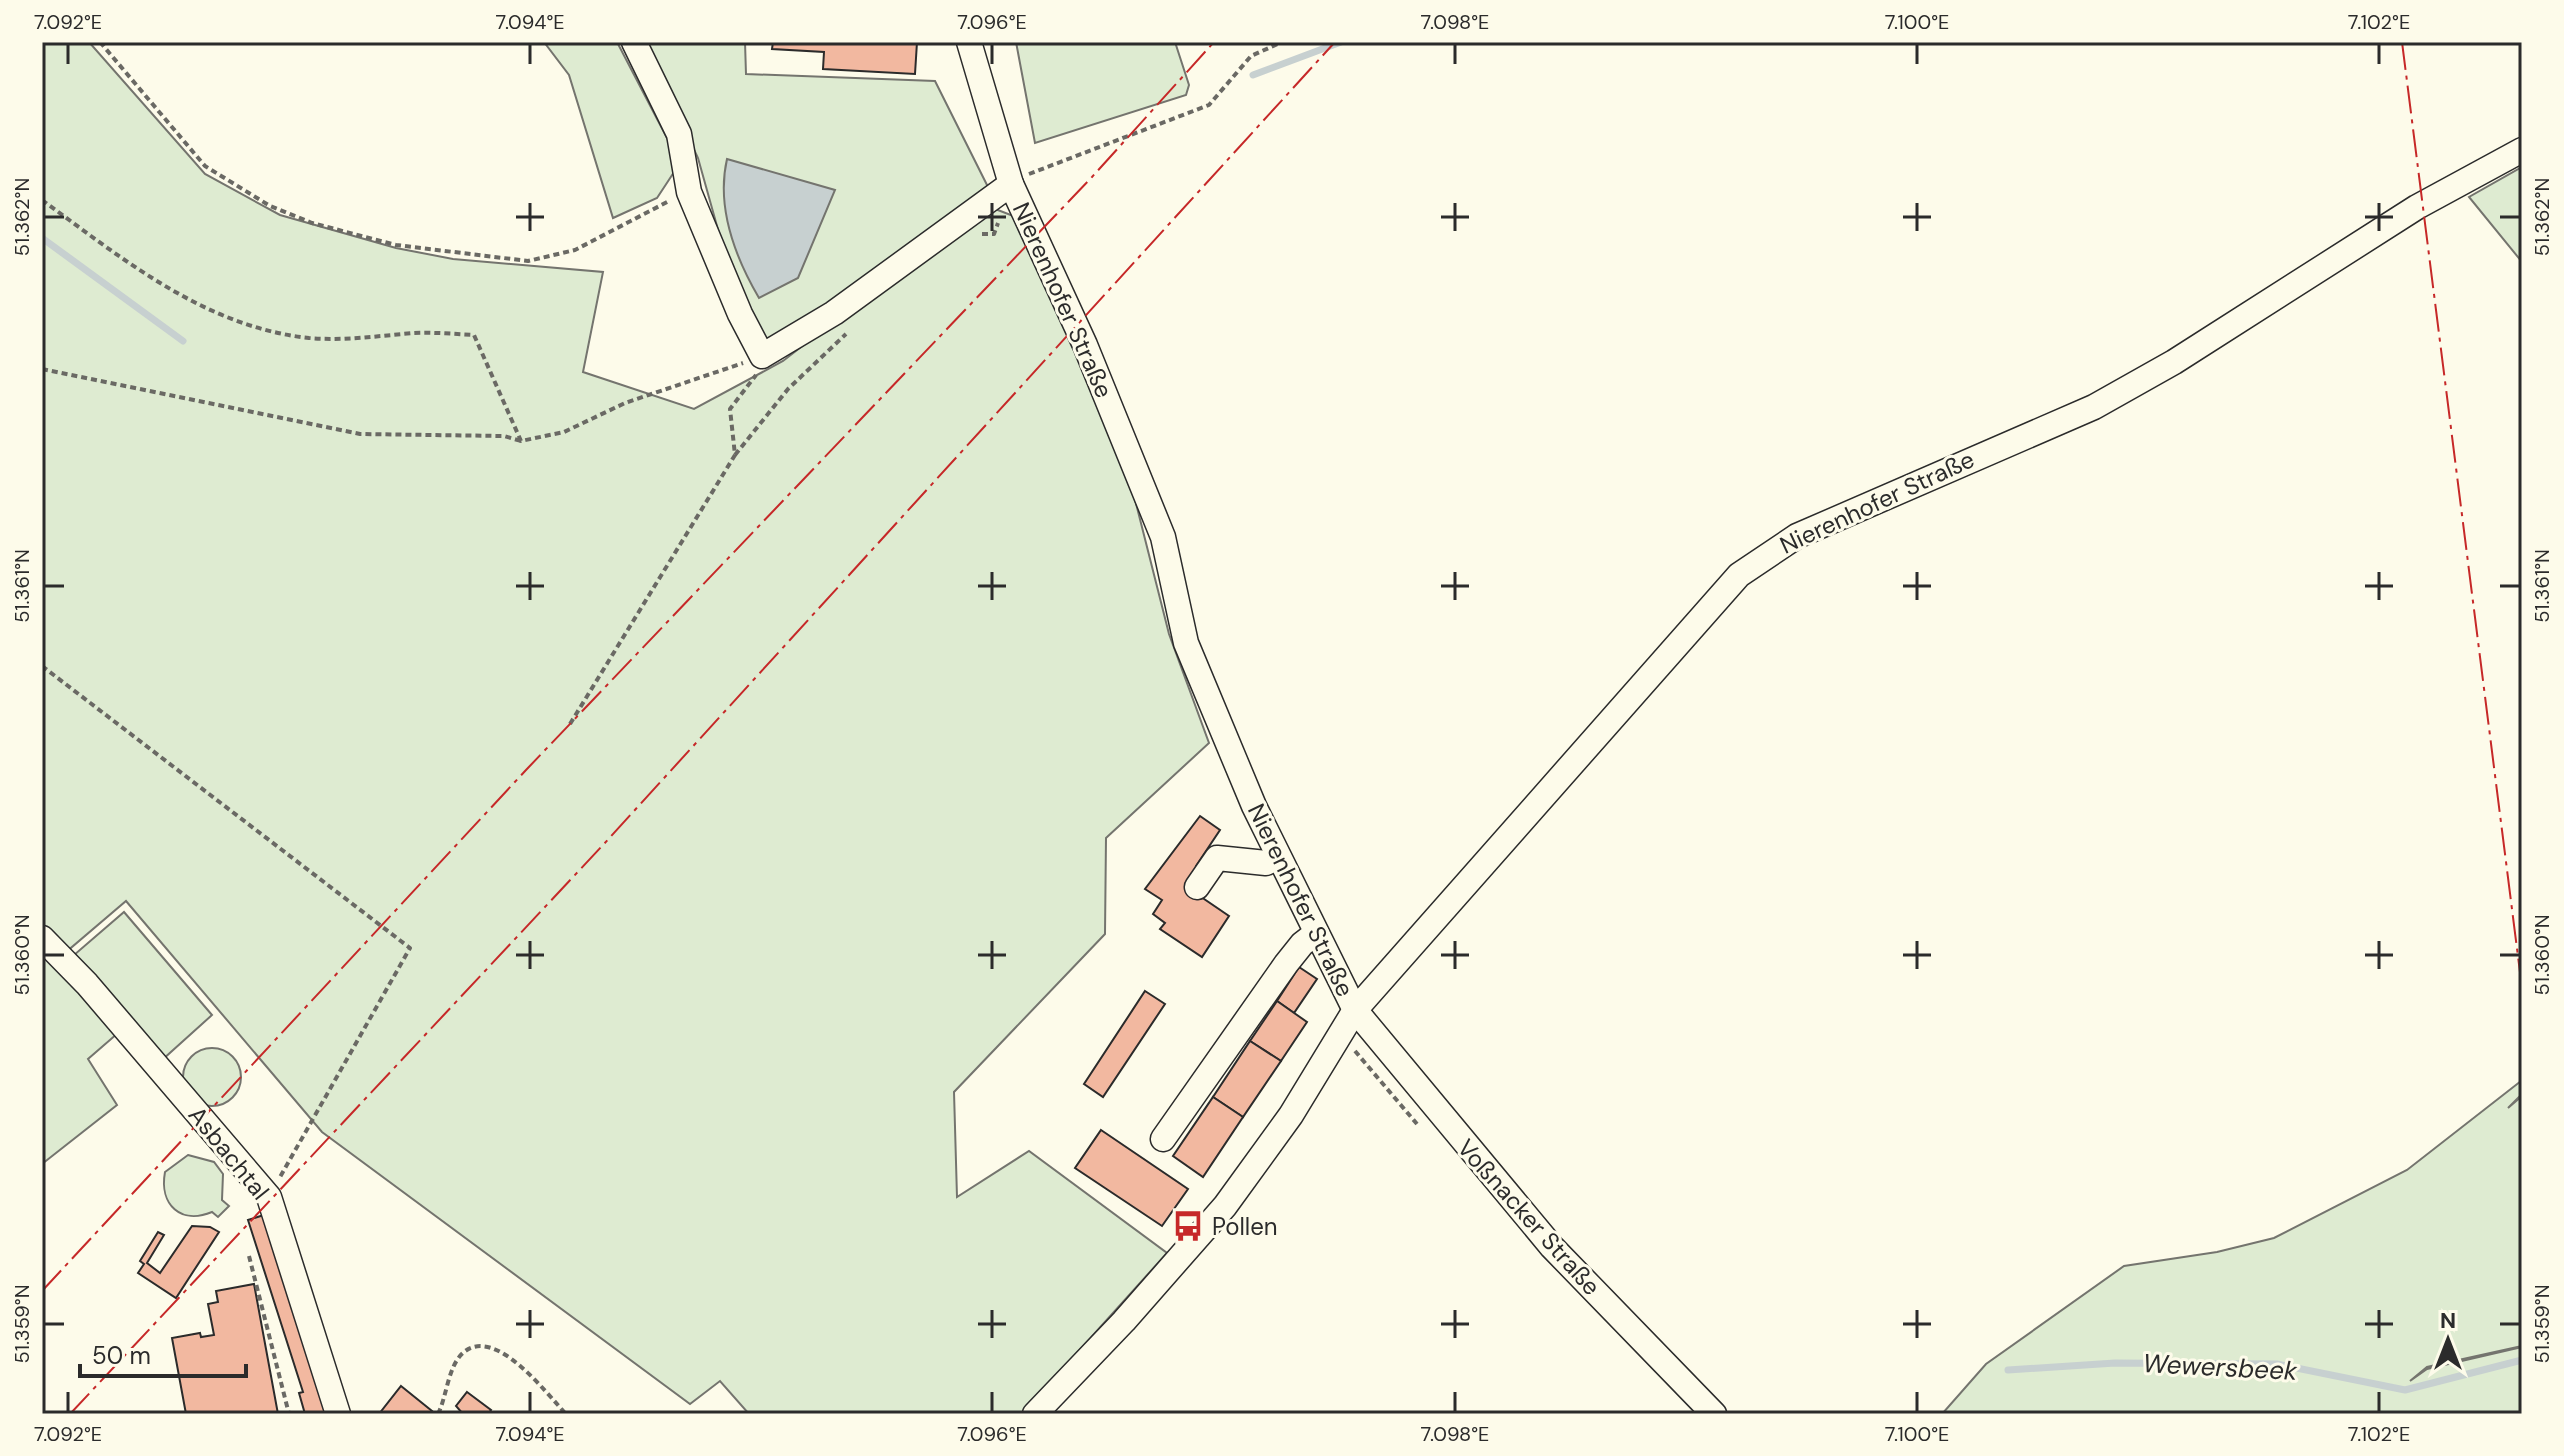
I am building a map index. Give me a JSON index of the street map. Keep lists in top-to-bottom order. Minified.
{"streets":{"street":["Nierenhofer Straße","Asbachtal","Voßnacker Straße"]},"crossings":[["Nierenhofer Straße","Voßnacker Straße"]],"water":["Wewersbeek"],"places":{"bus stop":["Pollen"]},"scale_bar":"50 m","north":"top","coordinates":["7.092°E","7.094°E","7.096°E","7.098°E","7.100°E","7.102°E","51.362°N","51.361°N","51.360°N","51.359°N"]}
